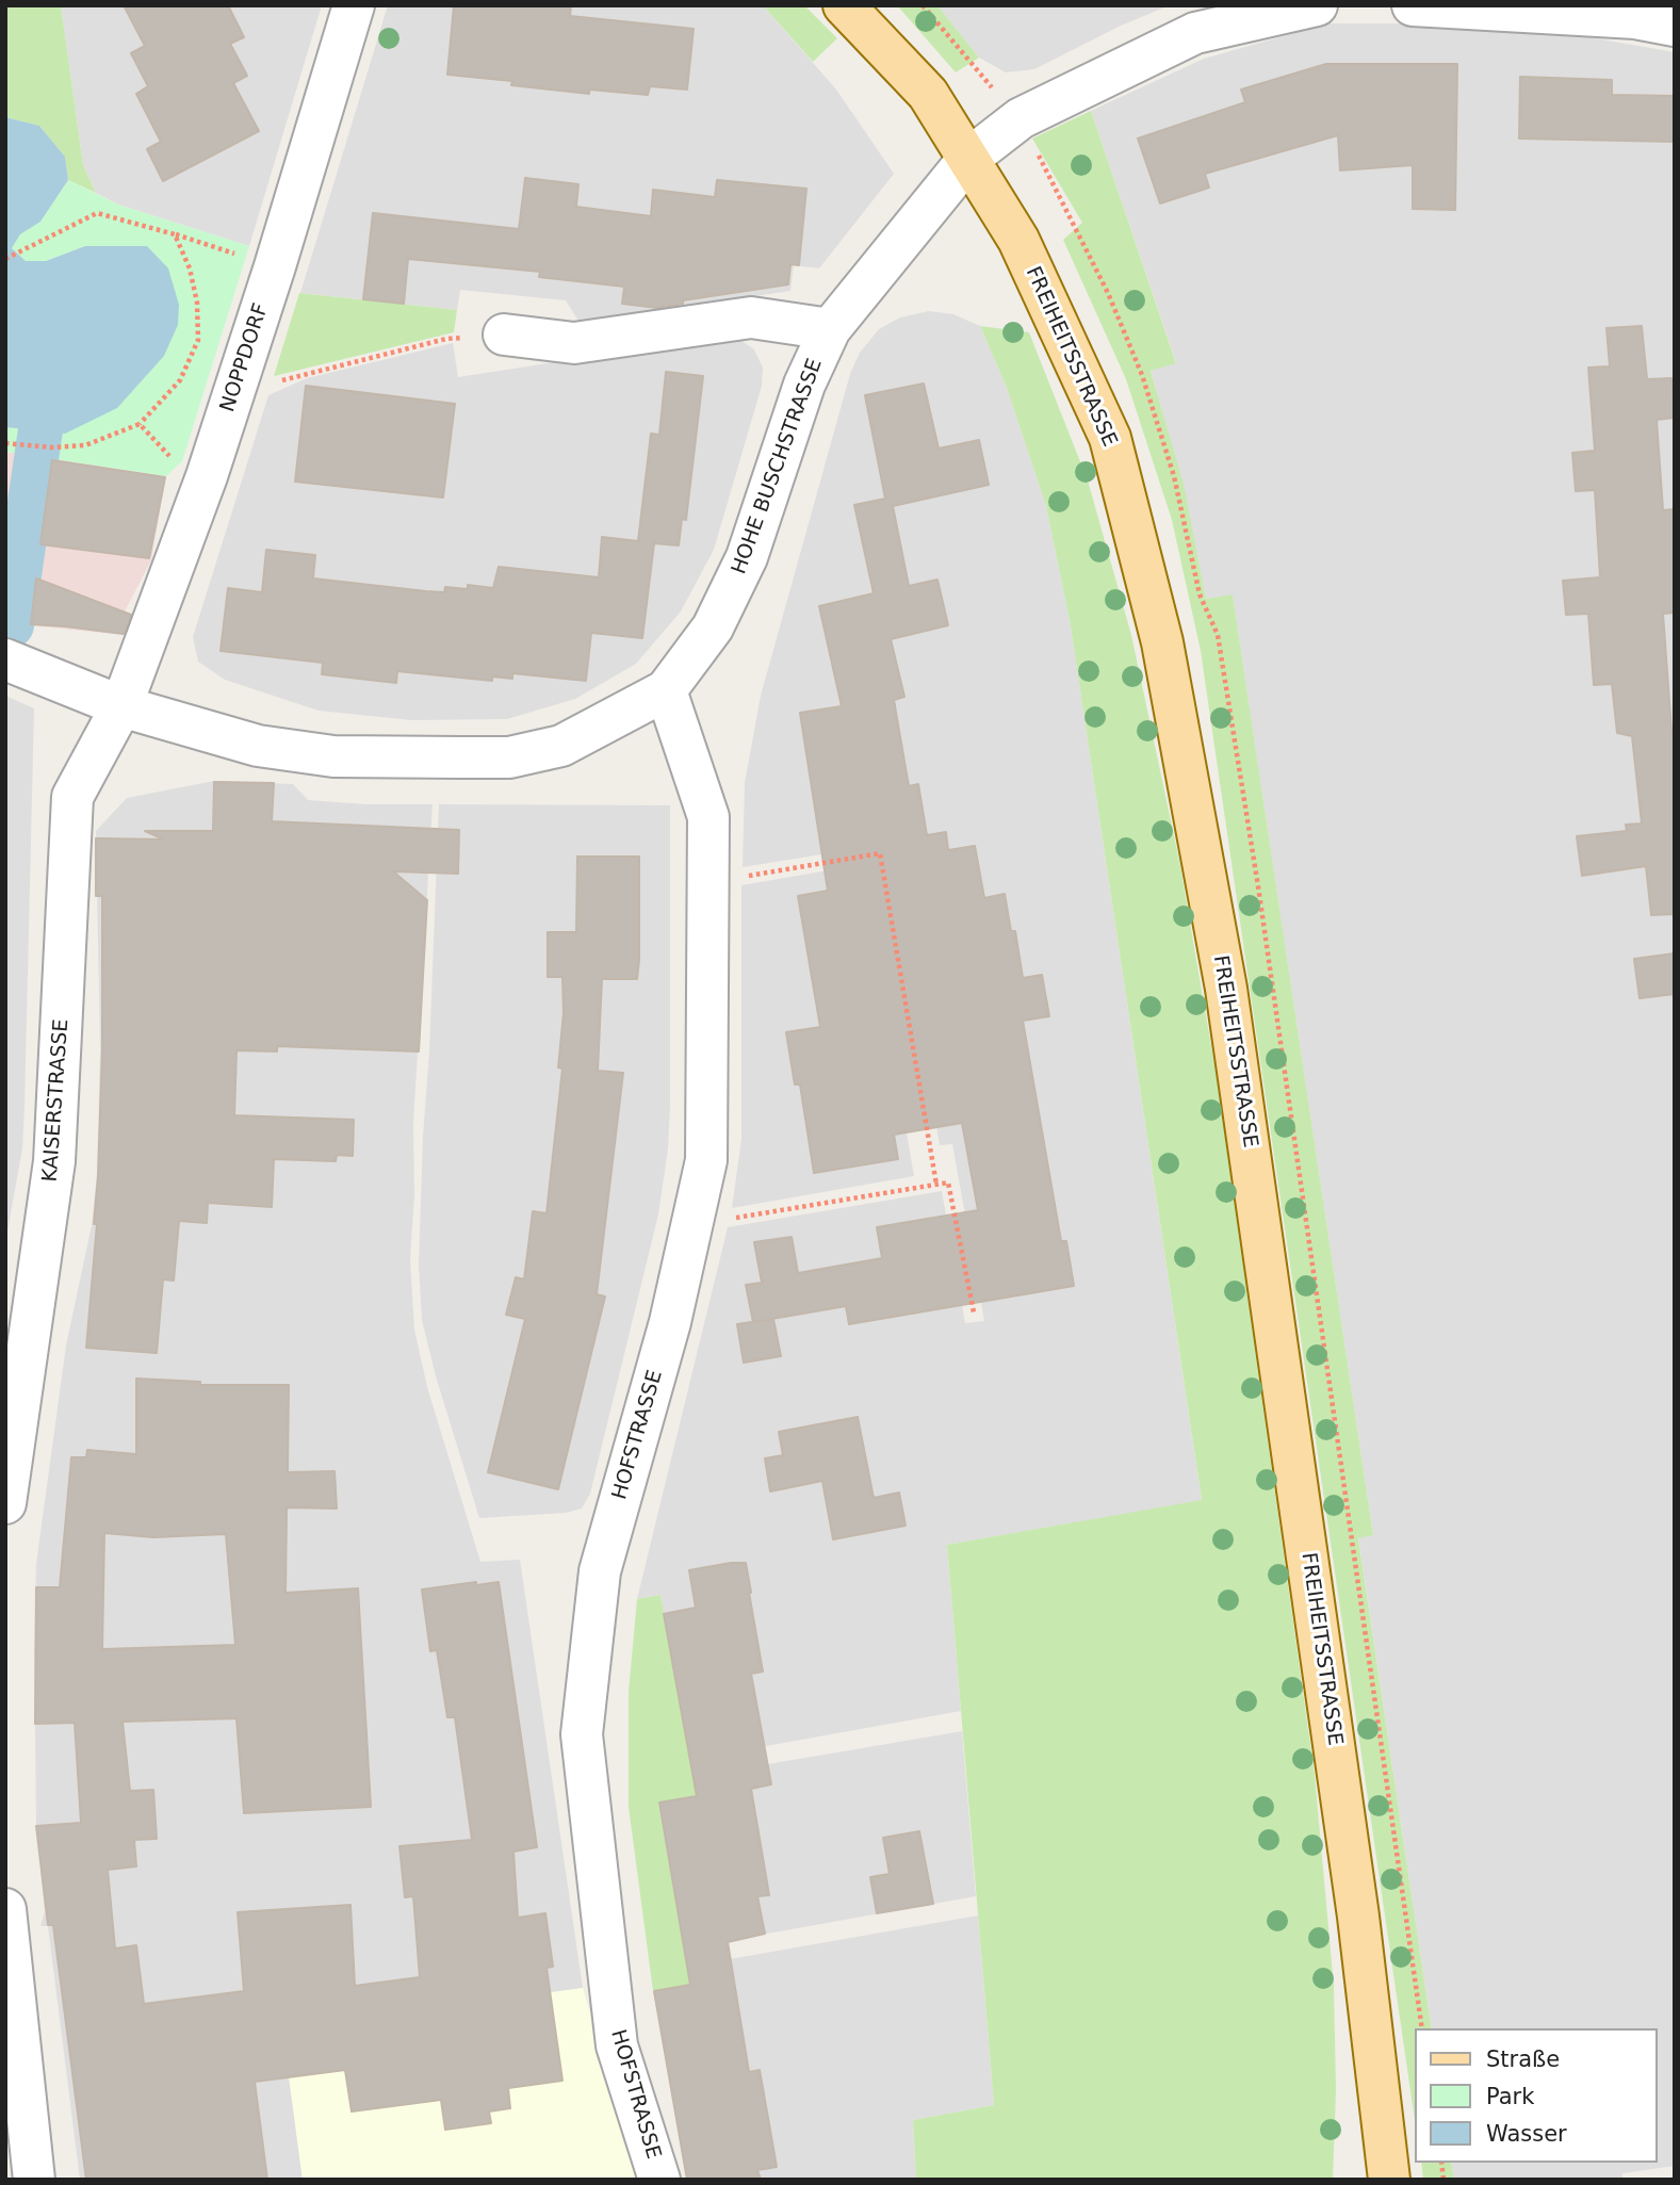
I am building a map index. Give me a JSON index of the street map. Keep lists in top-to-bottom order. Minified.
{"streets":{"main road":["FREIHEITSSTRASSE"],"street":["NOPPDORF","HOHE BUSCHSTRASSE","KAISERSTRASSE","HOFSTRASSE"]},"crossings":[["FREIHEITSSTRASSE","HOHE BUSCHSTRASSE"],["NOPPDORF","HOHE BUSCHSTRASSE"],["NOPPDORF","KAISERSTRASSE"],["HOHE BUSCHSTRASSE","KAISERSTRASSE"],["HOHE BUSCHSTRASSE","HOFSTRASSE"]],"legend":["Straße","Park","Wasser"]}
